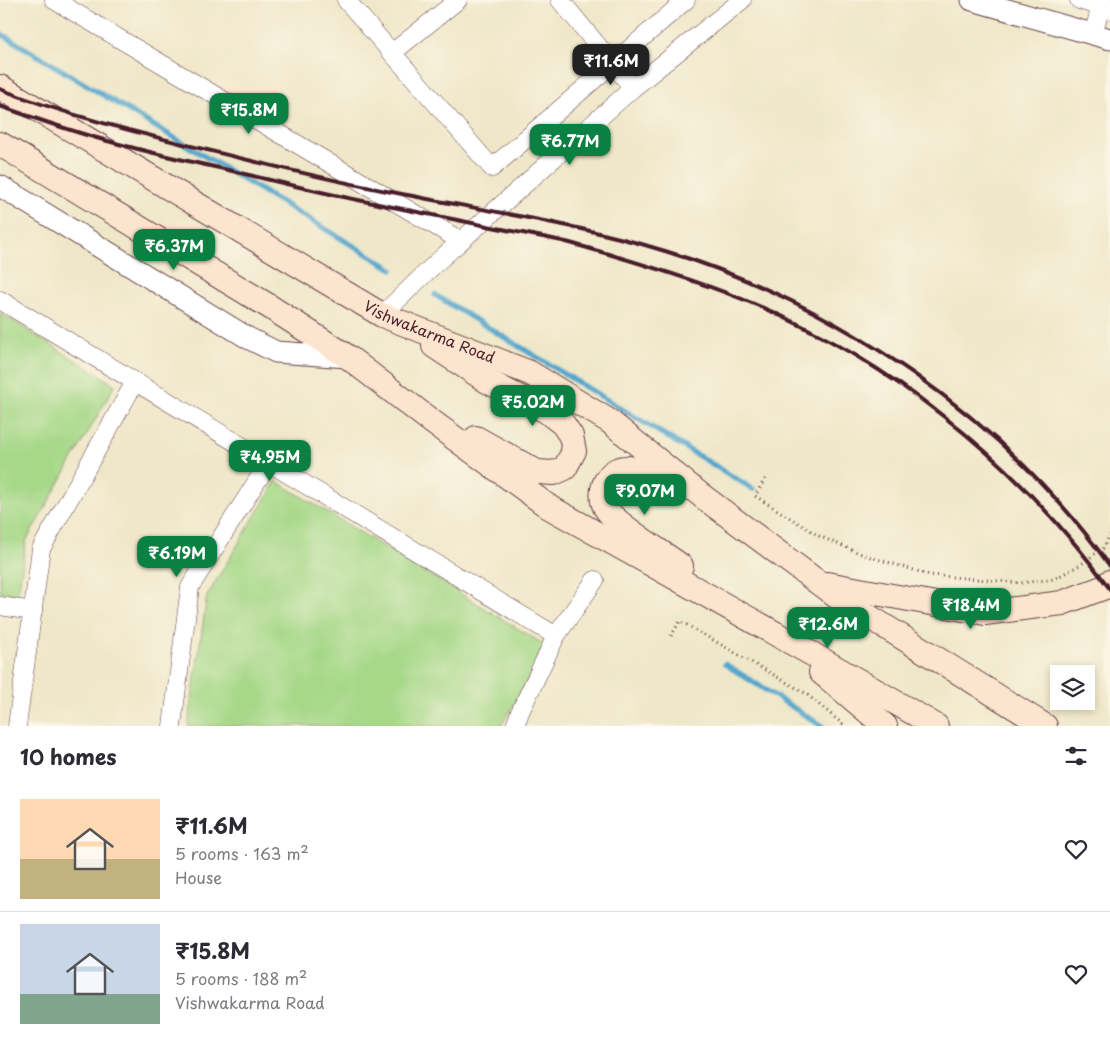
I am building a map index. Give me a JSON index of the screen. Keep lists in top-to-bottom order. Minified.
{"streets":{"main road":["Vishwakarma Road"]},"page":{"price":["₹11.6M","₹15.8M","₹6.77M","₹6.37M","₹5.02M","₹4.95M","₹9.07M","₹6.19M","₹18.4M","₹12.6M"],"heading":"10 homes","list":[{"name":"₹11.6M","note":"5 rooms · 163 m² · House"},{"name":"₹15.8M","note":"5 rooms · 188 m² · Vishwakarma Road"}]}}
